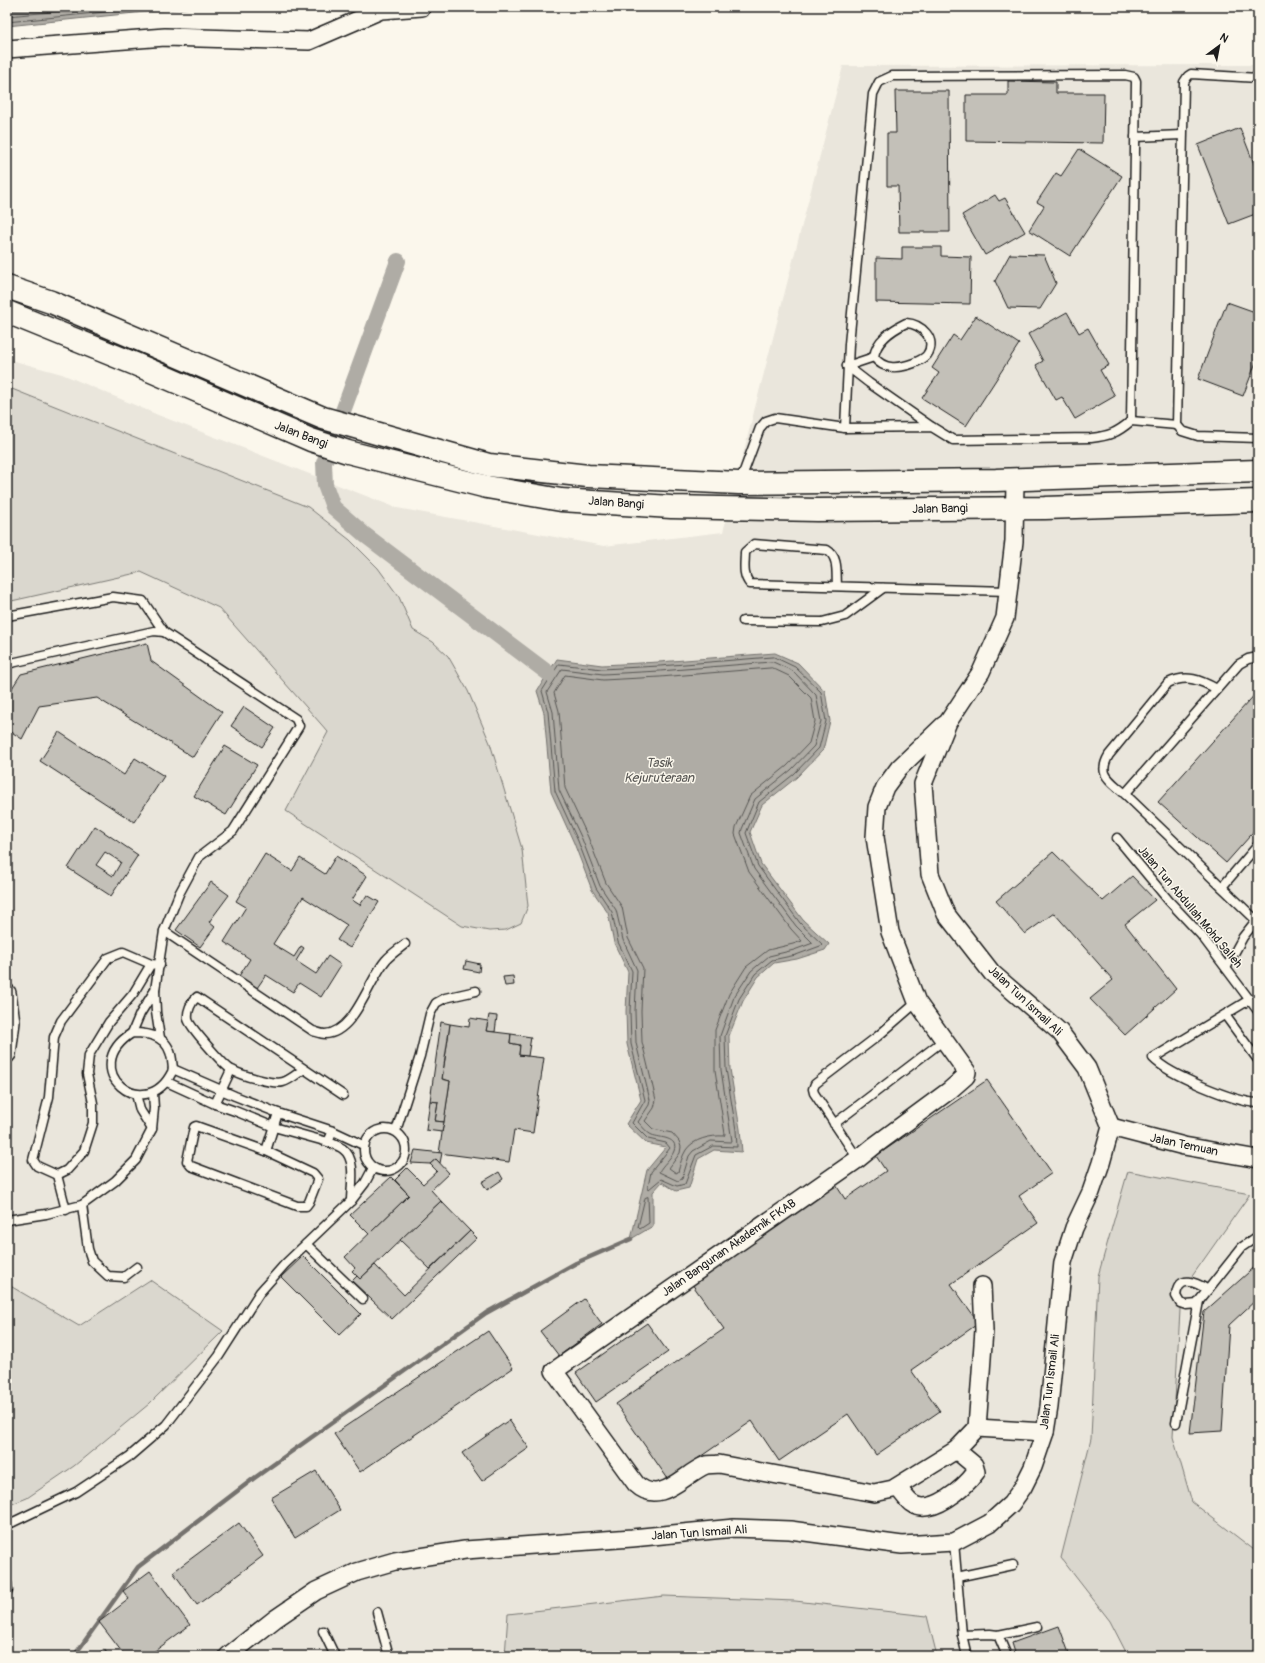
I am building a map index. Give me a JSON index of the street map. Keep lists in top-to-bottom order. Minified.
{"streets":{"main road":["Jalan Bangi"],"street":["Jalan Tun Ismail Ali","Jalan Temuan","Jalan Bangunan Akademik FKAB"],"lane":["Jalan Tun Abdullah Mohd Salleh"]},"crossings":[["Jalan Bangi","Jalan Tun Ismail Ali"],["Jalan Tun Ismail Ali","Jalan Temuan"],["Jalan Tun Ismail Ali","Jalan Bangunan Akademik FKAB"]],"water":["Tasik Kejuruteraan"],"north":"top right"}
